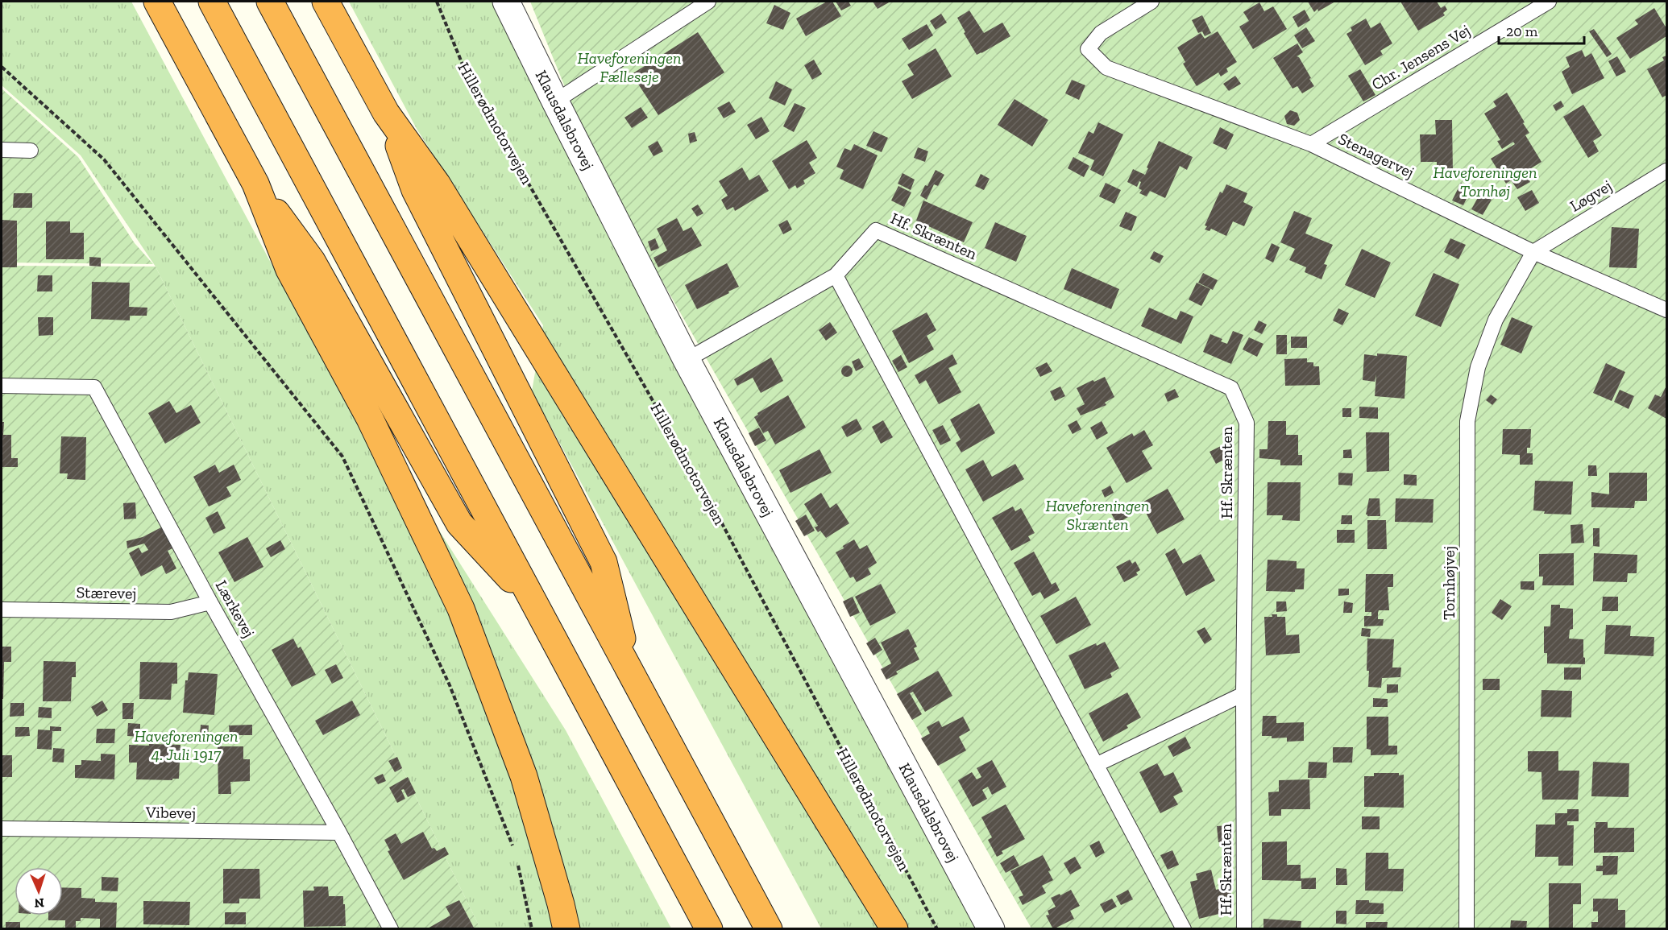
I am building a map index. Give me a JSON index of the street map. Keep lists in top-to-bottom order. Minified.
{"streets":{"street":["Klausdalsbrovej"],"lane":["Chr. Jensens Vej","Stenagervej","Løgvej","Hf. Skrænten","Tornhøjvej","Stærevej","Lærkevej","Vibevej"],"path":["Hillerødmotorvejen"]},"crossings":[["Chr. Jensens Vej","Stenagervej"],["Stenagervej","Løgvej"],["Stenagervej","Tornhøjvej"],["Løgvej","Tornhøjvej"],["Stærevej","Lærkevej"],["Lærkevej","Vibevej"]],"parks":["Haveforeningen Fælleseje","Haveforeningen Tornhøj","Haveforeningen Skrænten","Haveforeningen 4. Juli 1917"],"scale_bar":"20 m","north":"bottom"}
